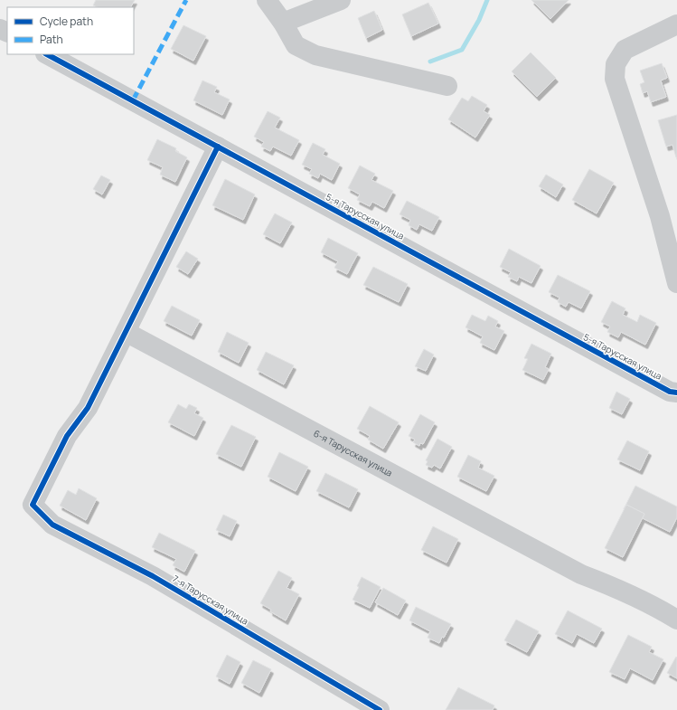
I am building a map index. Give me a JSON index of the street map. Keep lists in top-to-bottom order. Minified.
{"streets":{"street":["5-я Тарусская улица","6-я Тарусская улица","7-я Тарусская улица"]},"crossings":[["6-я Тарусская улица","7-я Тарусская улица"]],"legend":["Cycle path","Path"]}
